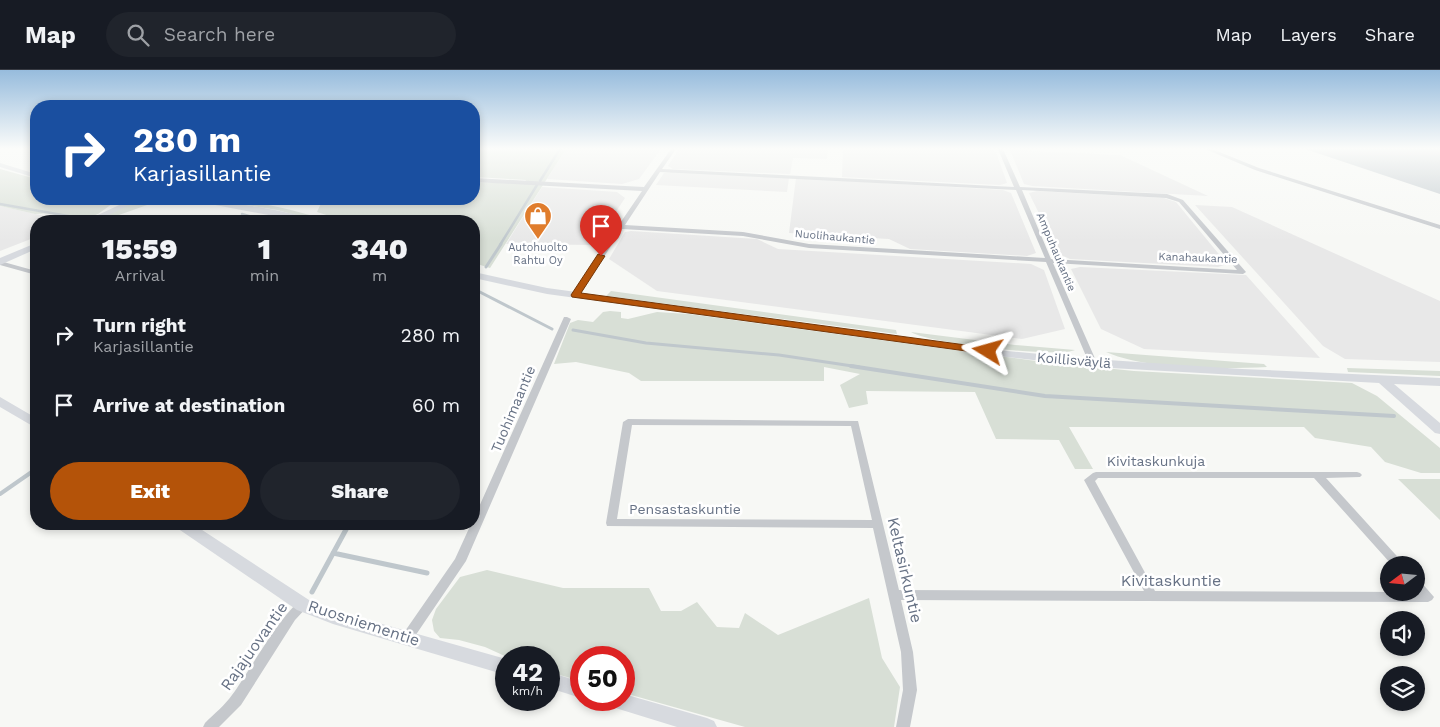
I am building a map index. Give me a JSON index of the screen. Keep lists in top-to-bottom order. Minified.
{"streets":{"main road":["Koillisväylä","Ruosniementie"],"street":["Nuolihaukantie","Ampuhaukantie","Kanahaukantie","Tuohimaantie","Kivitaskunkuja","Pensastaskuntie","Keltasirkuntie","Kivitaskuntie","Rajajuovantie"]},"crossings":[["Nuolihaukantie","Ampuhaukantie"],["Nuolihaukantie","Kanahaukantie"],["Ampuhaukantie","Kanahaukantie"],["Ampuhaukantie","Koillisväylä"],["Tuohimaantie","Ruosniementie"],["Kivitaskunkuja","Kivitaskuntie"],["Pensastaskuntie","Keltasirkuntie"],["Keltasirkuntie","Kivitaskuntie"],["Ruosniementie","Rajajuovantie"]],"places":{"shop":["Autohuolto Rahtu Oy"]},"north":"left","page":{"header":"Map","search":"Search here","nav":["Map","Layers","Share"],"turn":["280 m","Karjasillantie"],"eta":["15:59","Arrival","1","min","340","m"],"list":[{"name":"Turn right","note":"Karjasillantie","value":"280 m"},{"name":"Arrive at destination","value":"60 m"}],"buttons":["Exit","Share"],"speed":"42 km/h","limit":"50"}}
